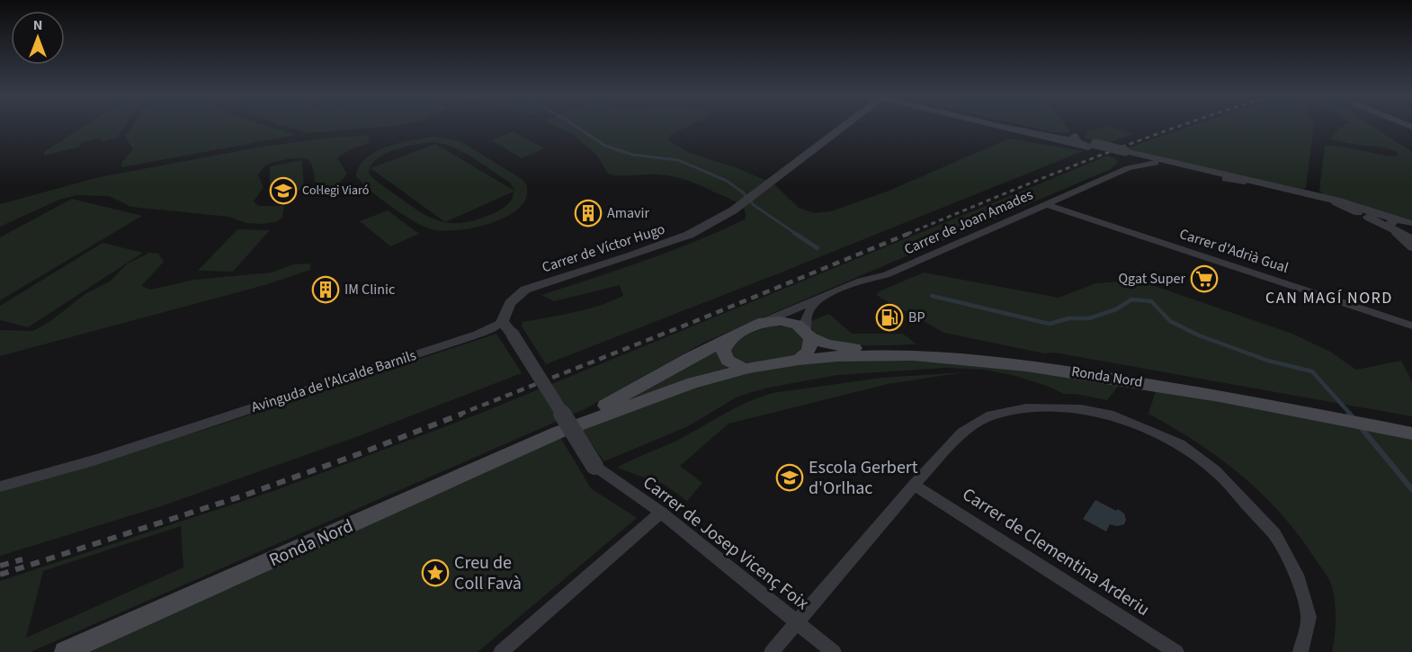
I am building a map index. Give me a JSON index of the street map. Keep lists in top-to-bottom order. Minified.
{"streets":{"main road":["Ronda Nord"],"street":["Carrer de Joan Amades","Carrer de Víctor Hugo","Carrer d'Adrià Gual","Avinguda de l'Alcalde Barnils","Carrer de Josep Vicenç Foix","Carrer de Clementina Arderiu"]},"crossings":[["Carrer de Joan Amades","Carrer d'Adrià Gual"],["Carrer de Joan Amades","Ronda Nord"],["Carrer de Víctor Hugo","Avinguda de l'Alcalde Barnils"]],"districts":["CAN MAGÍ NORD"],"places":{"school or university":["Col·legi Viaró","Escola Gerbert d'Orlhac"],"building":["Amavir","IM Clinic"],"supermarket":["Qgat Super"],"fuel station":["BP"],"place":["Creu de Coll Favà"]},"north":"top"}
